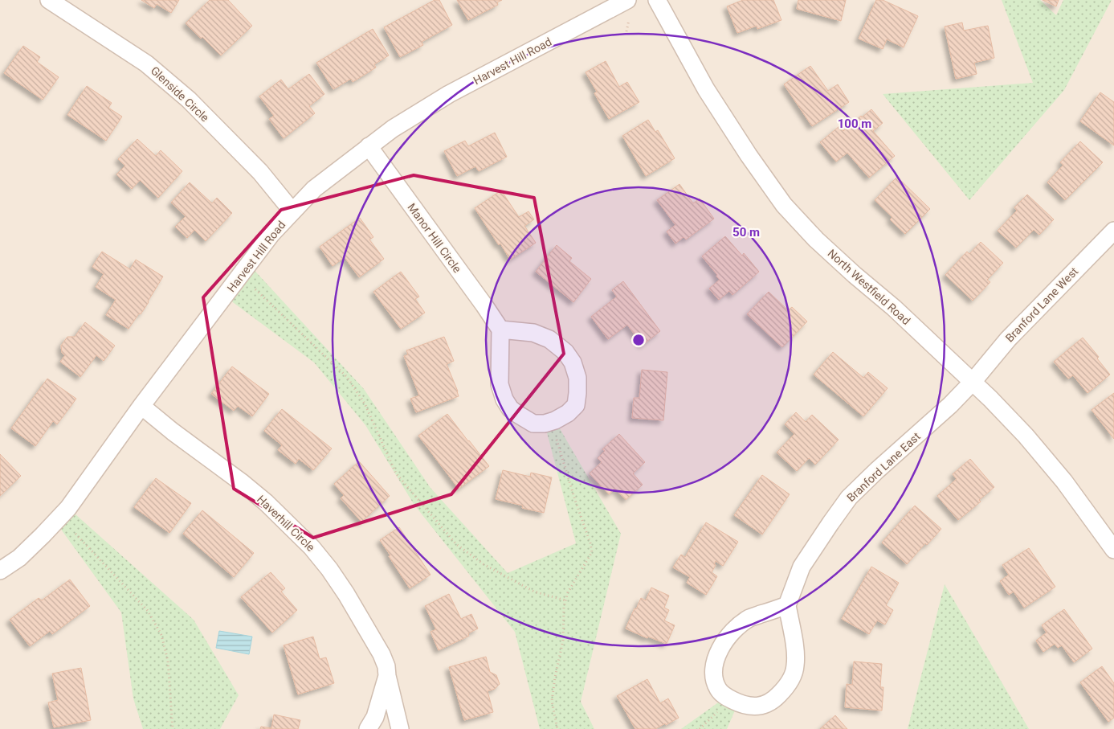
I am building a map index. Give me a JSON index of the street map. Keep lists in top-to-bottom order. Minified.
{"streets":{"street":["Harvest Hill Road","Glenside Circle","Manor Hill Circle","North Westfield Road","Branford Lane West","Branford Lane East","Haverhill Circle"]},"crossings":[["Harvest Hill Road","Glenside Circle"],["Harvest Hill Road","Manor Hill Circle"],["Harvest Hill Road","Haverhill Circle"],["North Westfield Road","Branford Lane West"],["North Westfield Road","Branford Lane East"],["Branford Lane West","Branford Lane East"]],"rings":["100 m","50 m"]}
